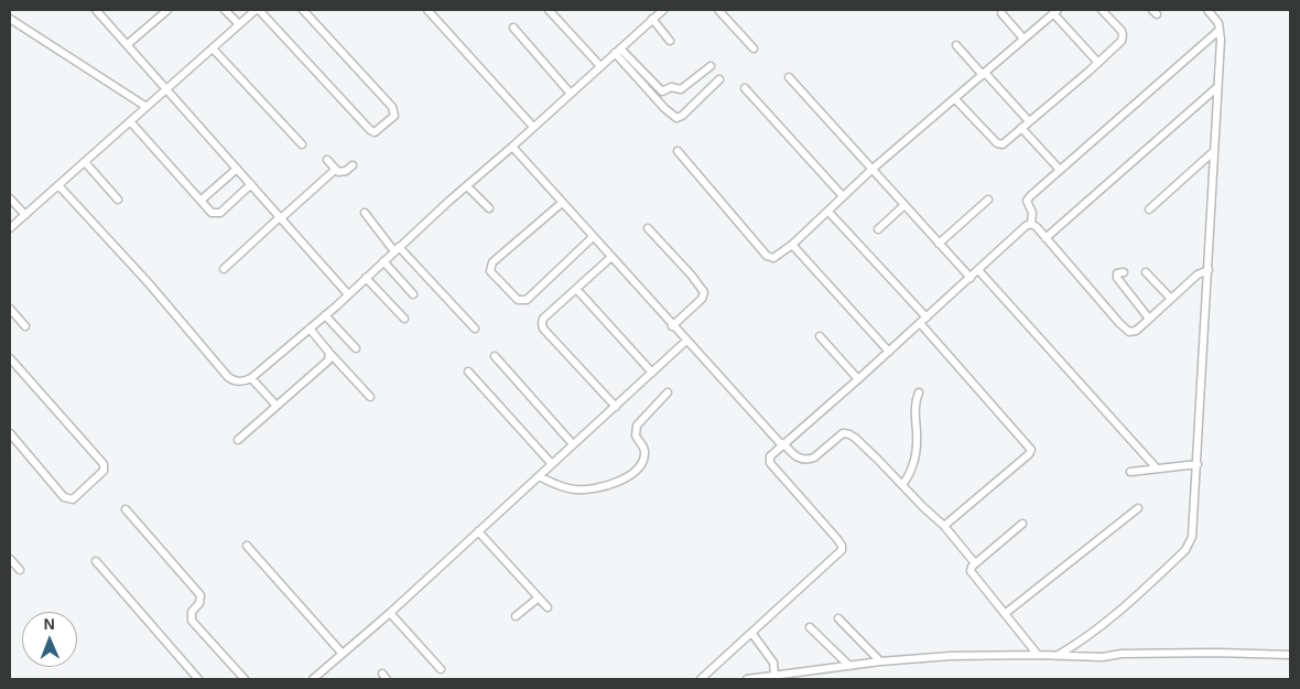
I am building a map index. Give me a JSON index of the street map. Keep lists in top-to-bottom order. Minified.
{"north":"top"}
